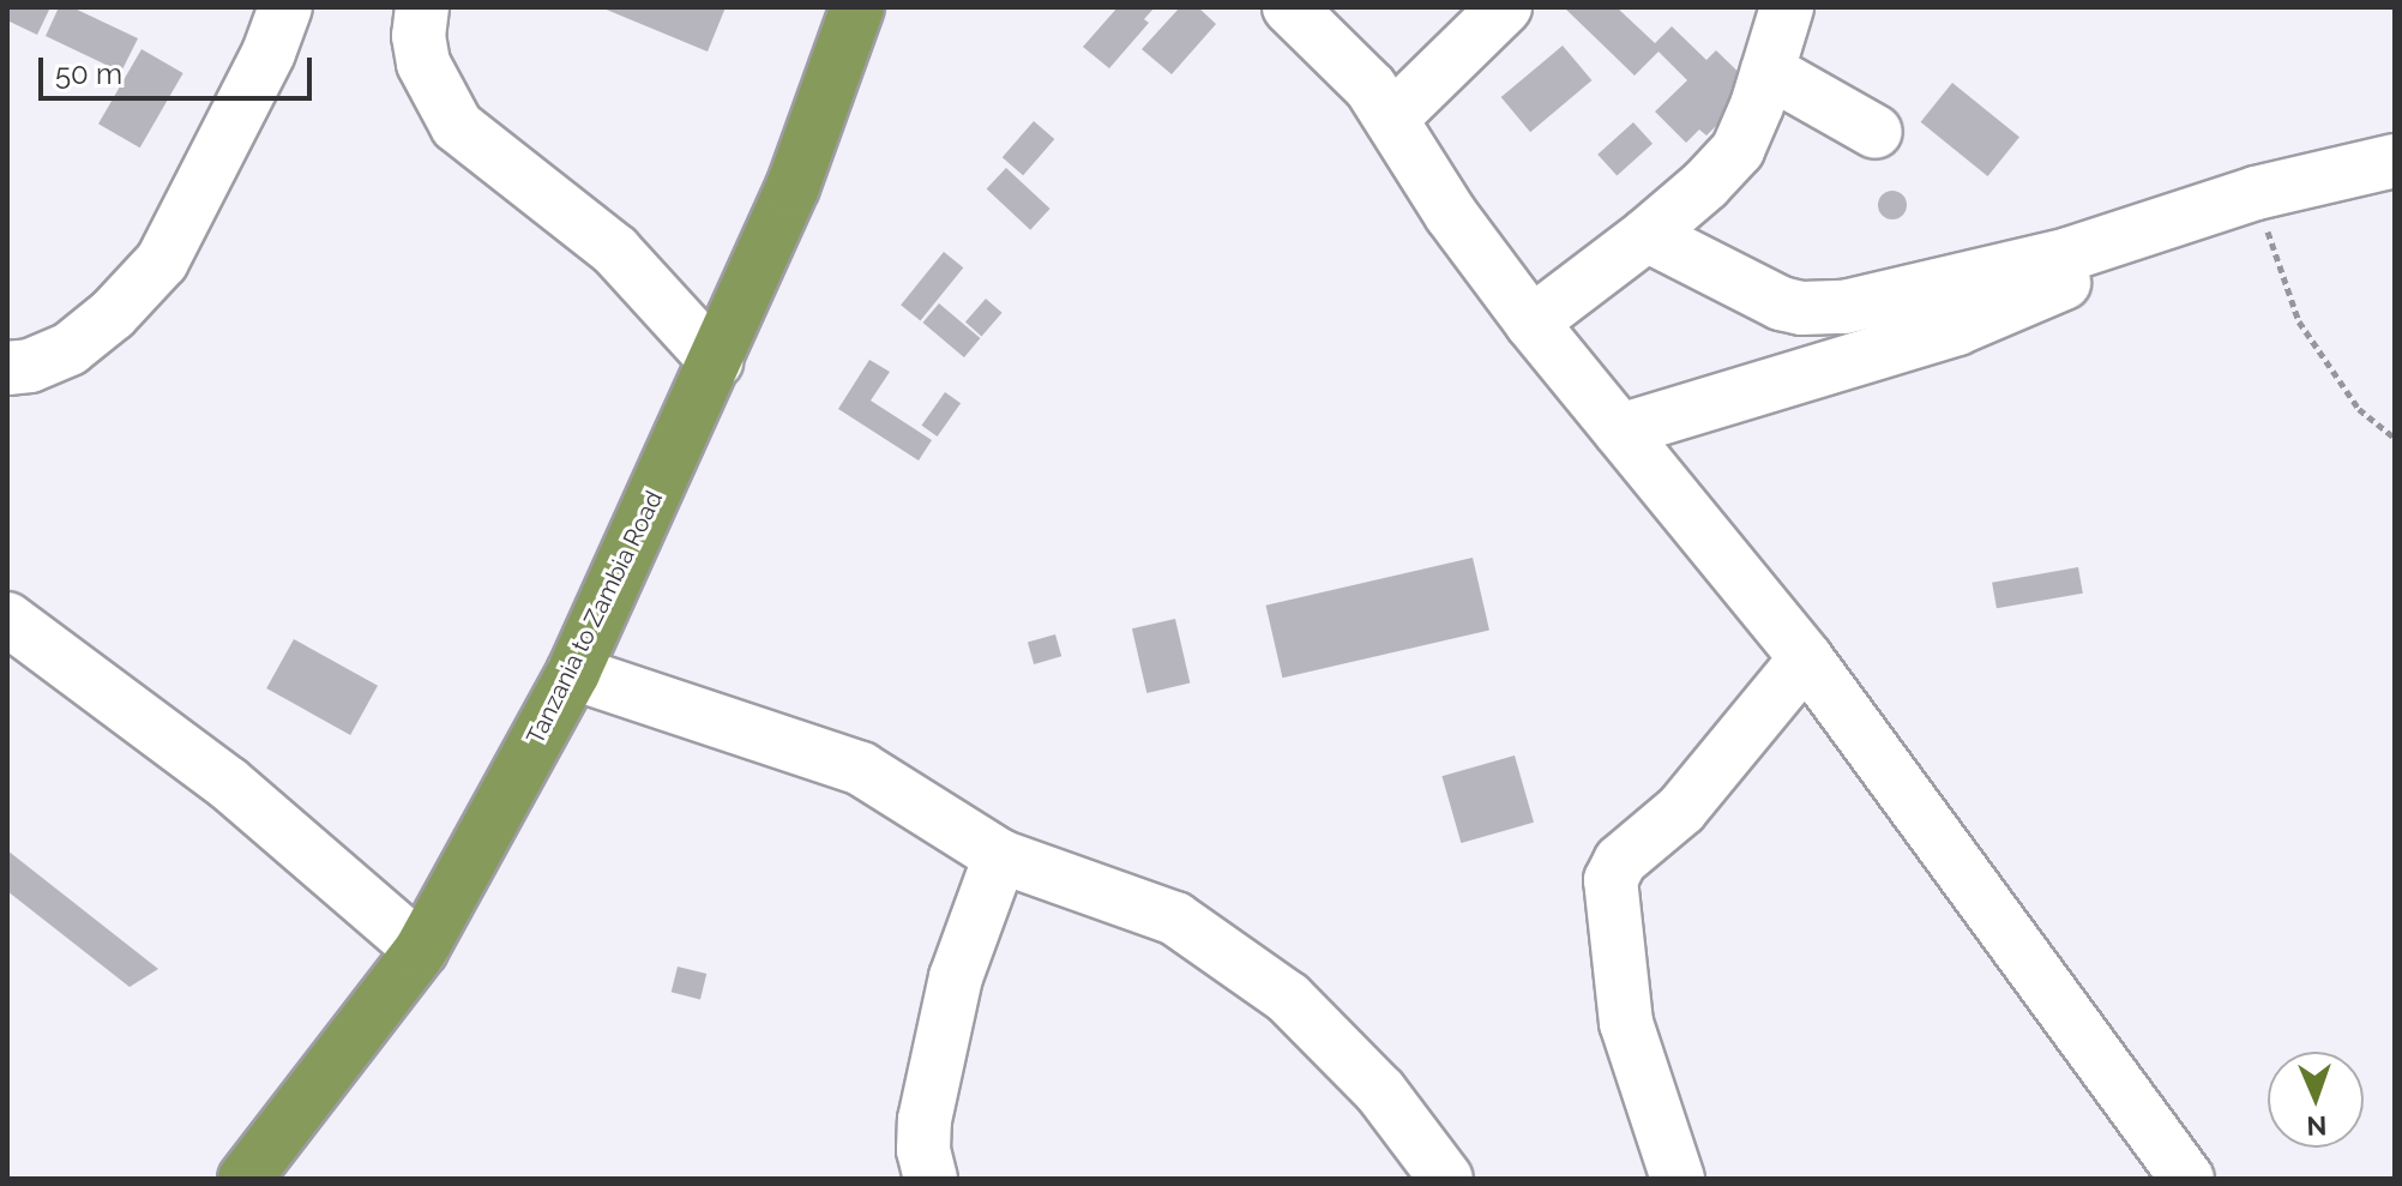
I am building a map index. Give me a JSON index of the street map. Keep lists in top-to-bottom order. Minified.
{"streets":{"highway":["Tanzania to Zambia Road"]},"scale_bar":"50 m","north":"bottom"}
